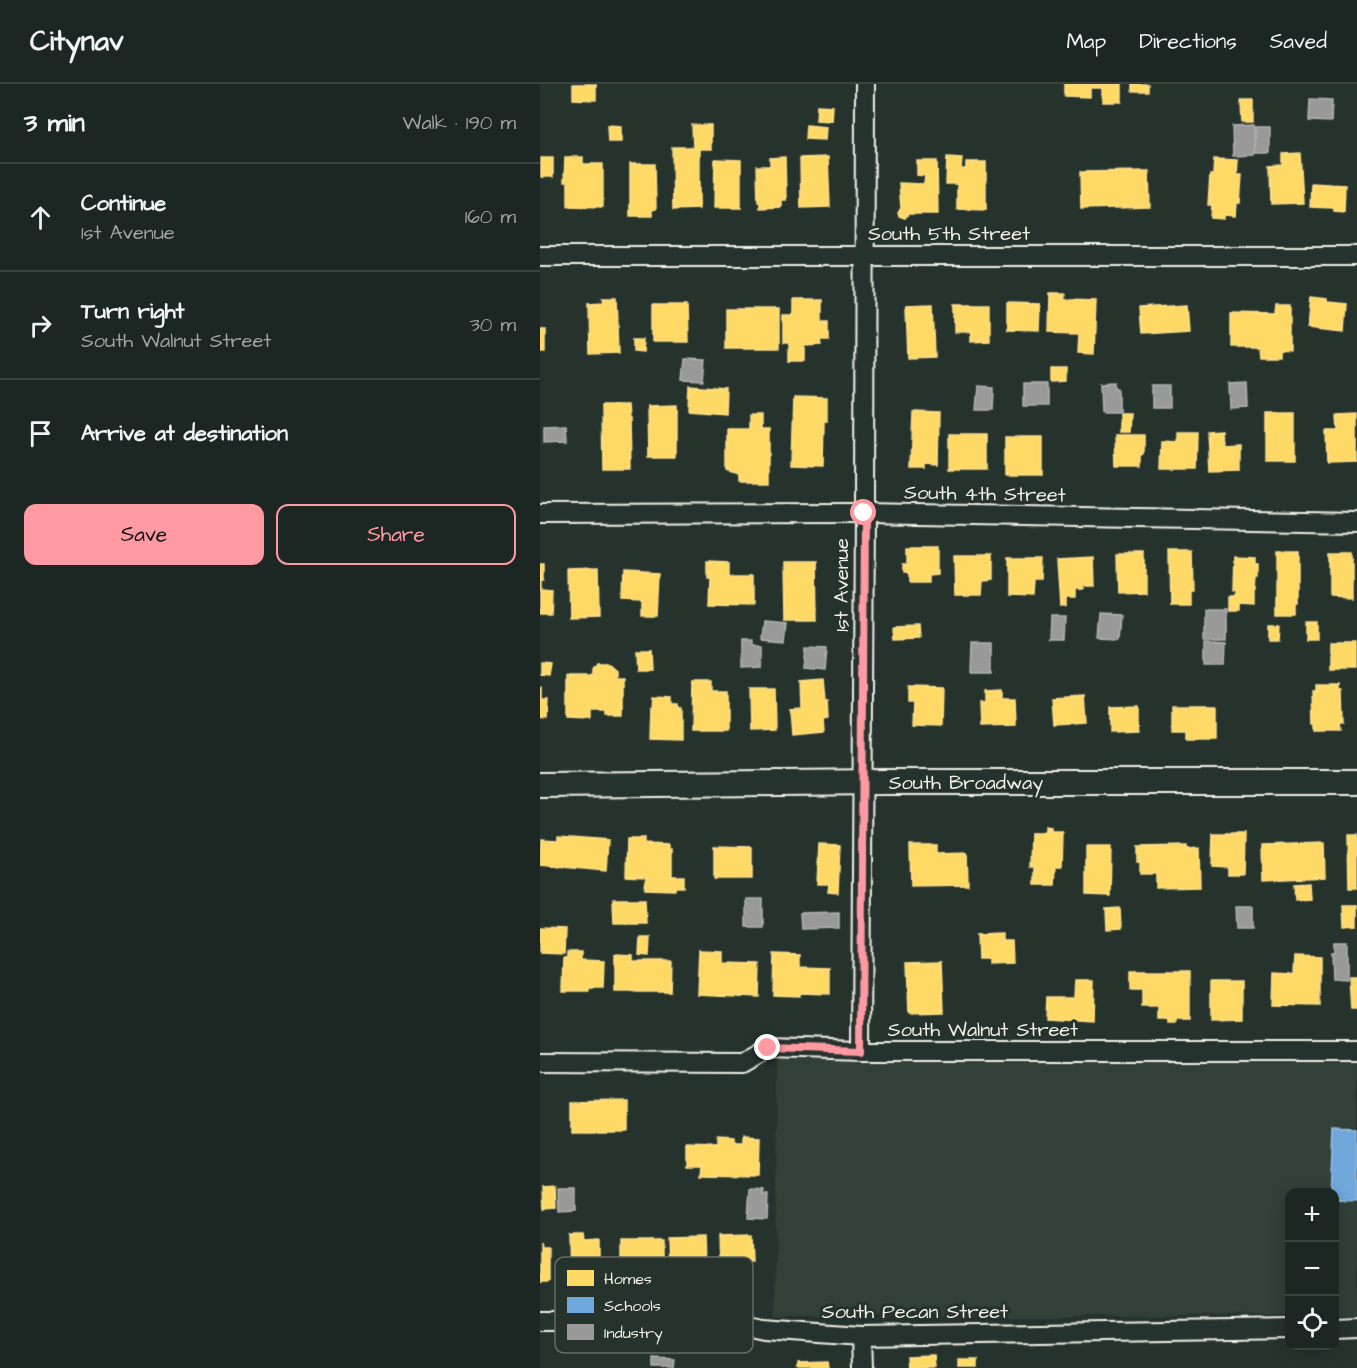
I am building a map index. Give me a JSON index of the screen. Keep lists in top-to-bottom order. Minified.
{"streets":{"street":["South 5th Street","South 4th Street","1st Avenue","South Broadway","South Walnut Street","South Pecan Street"]},"crossings":[["South 5th Street","1st Avenue"],["South 4th Street","1st Avenue"],["1st Avenue","South Broadway"],["1st Avenue","South Walnut Street"]],"legend":["Homes","Schools","Industry"],"page":{"header":"Citynav","nav":["Map","Directions","Saved"],"heading":["3 min","Walk · 190 m"],"list":[["Continue","1st Avenue","160 m"],["Turn right","South Walnut Street","30 m"],"Arrive at destination"],"buttons":["Save","Share"],"map_buttons":["+","−"]}}
